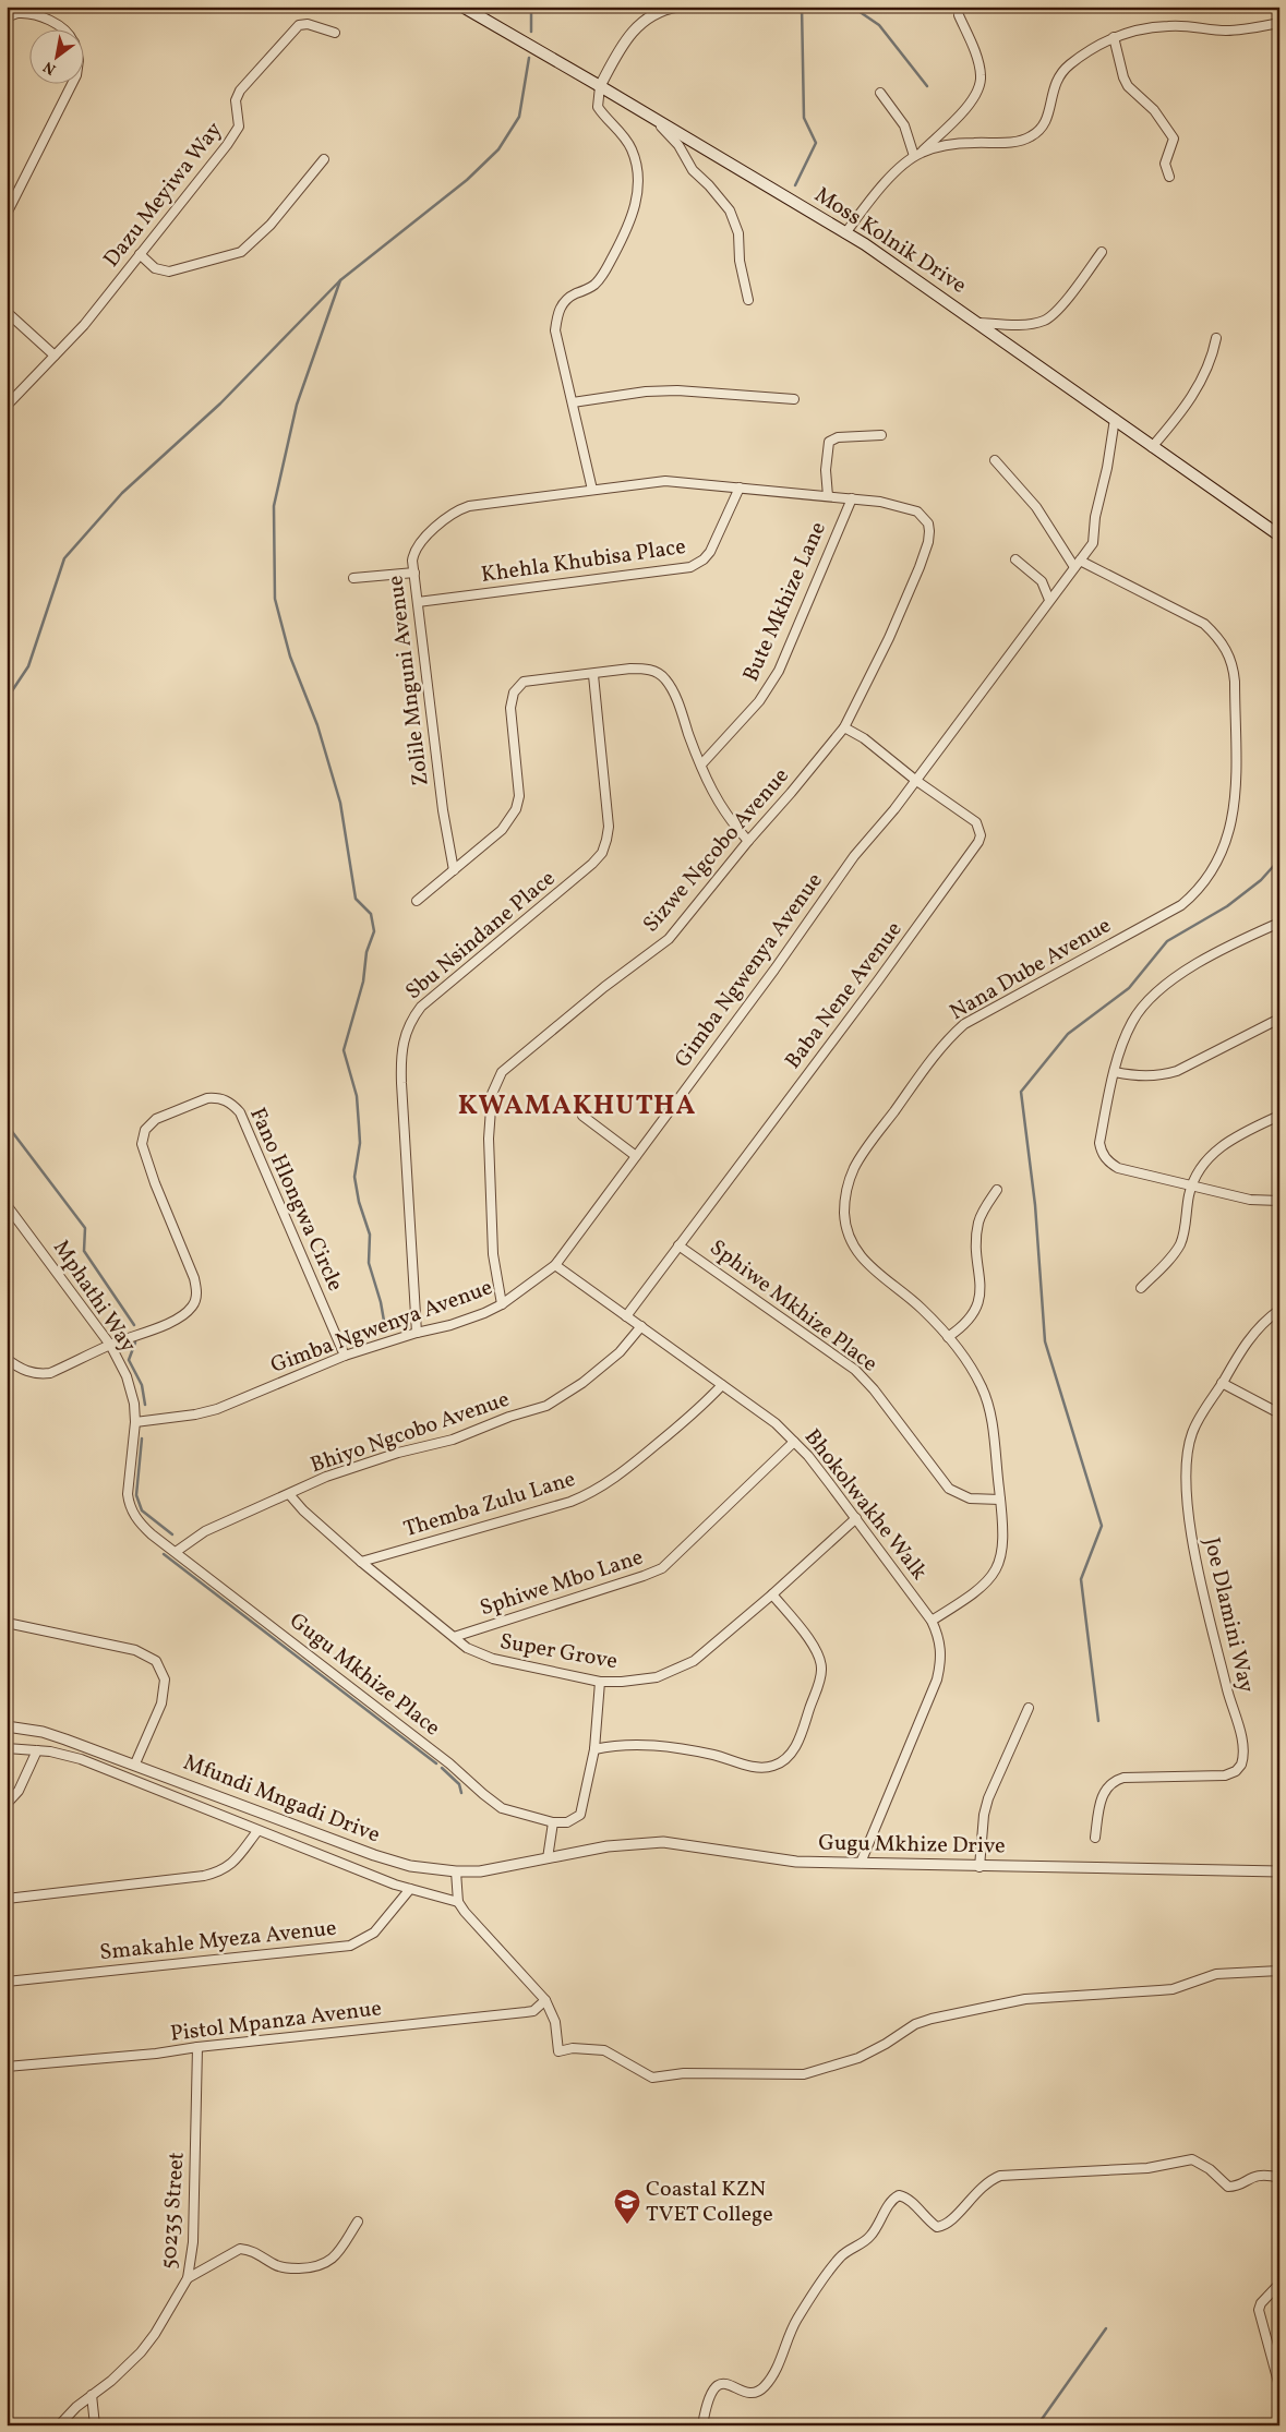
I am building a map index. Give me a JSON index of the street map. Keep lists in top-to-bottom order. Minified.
{"streets":{"main road":["Moss Kolnik Drive"],"street":["Dazu Meyiwa Way","Khehla Khubisa Place","Bute Mkhize Lane","Zolile Mnguni Avenue","Sizwe Ngcobo Avenue","Sbu Nsindane Place","Nana Dube Avenue","Gimba Ngwenya Avenue","Baba Nene Avenue","Fano Hlongwa Circle","Mphathi Way","Sphiwe Mkhize Place","Bhiyo Ngcobo Avenue","Themba Zulu Lane","Bhokolwakhe Walk","Sphiwe Mbo Lane","Joe Dlamini Way","Super Grove","Gugu Mkhize Place","Mfundi Mngadi Drive","Gugu Mkhize Drive","Smakahle Myeza Avenue","Pistol Mpanza Avenue","50235 Street"]},"crossings":[["Moss Kolnik Drive","Gimba Ngwenya Avenue"],["Khehla Khubisa Place","Zolile Mnguni Avenue"],["Bute Mkhize Lane","Zolile Mnguni Avenue"],["Zolile Mnguni Avenue","Sizwe Ngcobo Avenue"],["Sizwe Ngcobo Avenue","Gimba Ngwenya Avenue"],["Sizwe Ngcobo Avenue","Baba Nene Avenue"],["Sbu Nsindane Place","Gimba Ngwenya Avenue"],["Nana Dube Avenue","Gimba Ngwenya Avenue"],["Nana Dube Avenue","Sphiwe Mkhize Place"],["Nana Dube Avenue","Bhokolwakhe Walk"],["Gimba Ngwenya Avenue","Baba Nene Avenue"],["Gimba Ngwenya Avenue","Fano Hlongwa Circle"],["Gimba Ngwenya Avenue","Mphathi Way"],["Gimba Ngwenya Avenue","Bhokolwakhe Walk"],["Baba Nene Avenue","Sphiwe Mkhize Place"],["Baba Nene Avenue","Bhokolwakhe Walk"],["Fano Hlongwa Circle","Mphathi Way"],["Mphathi Way","Gugu Mkhize Place"],["Bhiyo Ngcobo Avenue","Bhokolwakhe Walk"],["Bhiyo Ngcobo Avenue","Super Grove"],["Bhiyo Ngcobo Avenue","Gugu Mkhize Place"],["Themba Zulu Lane","Bhokolwakhe Walk"],["Themba Zulu Lane","Super Grove"],["Bhokolwakhe Walk","Sphiwe Mbo Lane"],["Bhokolwakhe Walk","Super Grove"],["Bhokolwakhe Walk","Gugu Mkhize Drive"],["Sphiwe Mbo Lane","Super Grove"],["Mfundi Mngadi Drive","Gugu Mkhize Drive"],["Pistol Mpanza Avenue","50235 Street"]],"districts":["KWAMAKHUTHA"],"places":{"school or university":["Coastal KZN TVET College"]},"north":"bottom left"}
